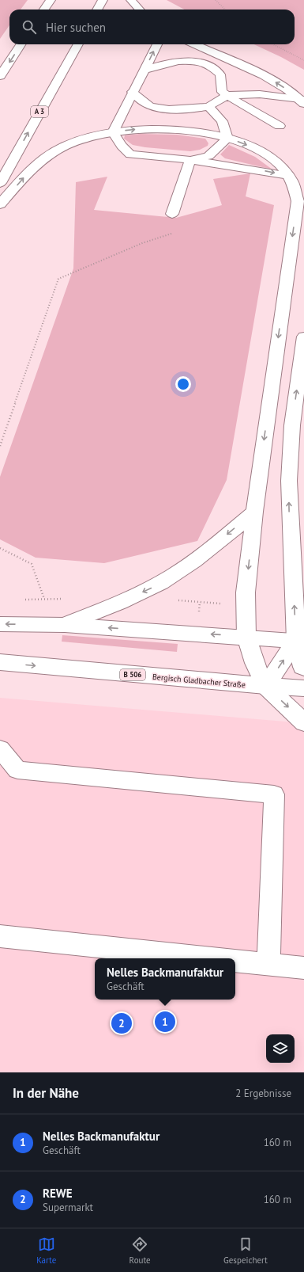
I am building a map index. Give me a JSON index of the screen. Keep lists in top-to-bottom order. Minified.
{"streets":{"main road":["A 3","B 506","Bergisch Gladbacher Straße"]},"page":{"search":"Hier suchen","popup":["Nelles Backmanufaktur","Geschäft"],"pins":["1","2"],"heading":["In der Nähe","2 Ergebnisse"],"list":[{"mark":"1","name":"Nelles Backmanufaktur","note":"Geschäft","value":"160 m"},{"mark":"2","name":"REWE","note":"Supermarkt","value":"160 m"}],"nav":["Karte","Route","Gespeichert"]}}
